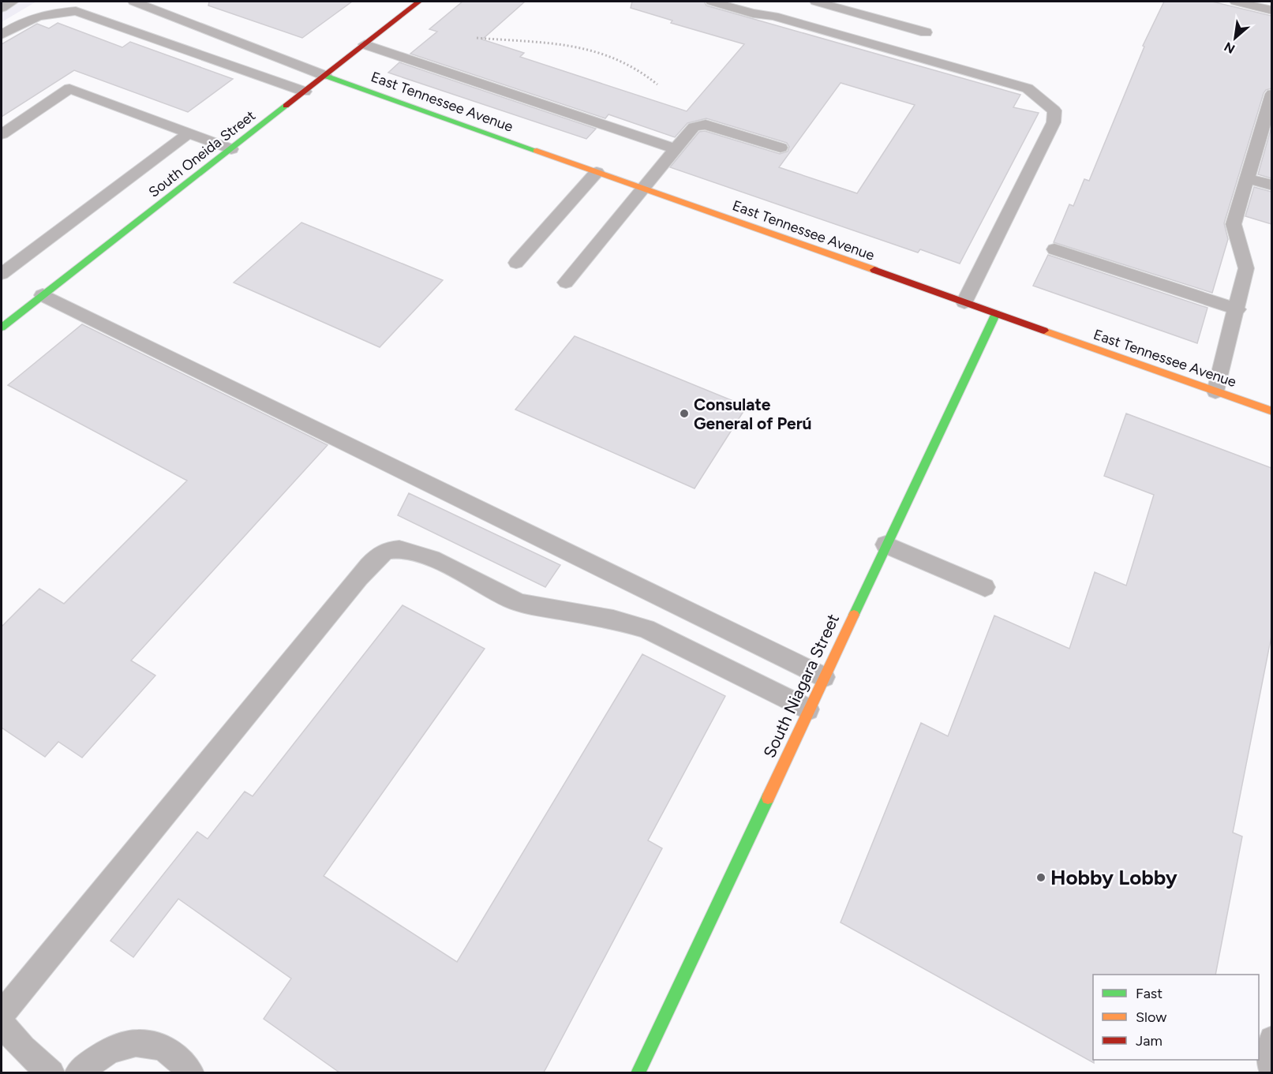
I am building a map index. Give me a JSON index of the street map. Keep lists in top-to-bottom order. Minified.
{"streets":{"street":["East Tennessee Avenue","South Oneida Street","South Niagara Street"]},"crossings":[["East Tennessee Avenue","South Oneida Street"],["East Tennessee Avenue","South Niagara Street"]],"places":["Consulate General of Perú","Hobby Lobby"],"legend":["Fast","Slow","Jam"],"north":"bottom left"}
